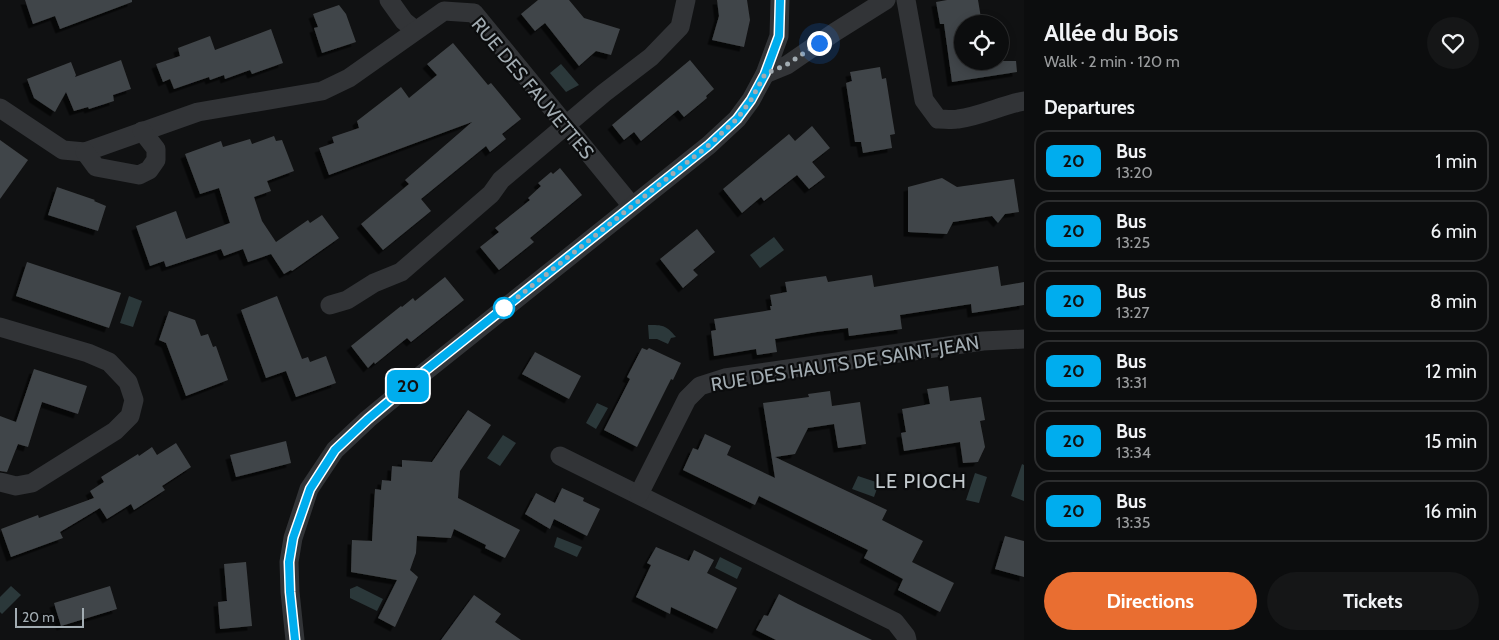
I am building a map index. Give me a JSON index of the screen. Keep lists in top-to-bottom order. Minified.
{"streets":{"street":["RUE DES FAUVETTES","RUE DES HAUTS DE SAINT-JEAN"]},"districts":["LE PIOCH"],"lines":["bus line 20"],"scale_bar":"20 m","page":{"on_map":"20","heading":[["Allée du Bois","Walk · 2 min · 120 m"],"Departures"],"list":[{"mark":"20","name":"Bus","note":"13:20","value":"1 min"},{"mark":"20","name":"Bus","note":"13:25","value":"6 min"},{"mark":"20","name":"Bus","note":"13:27","value":"8 min"},{"mark":"20","name":"Bus","note":"13:31","value":"12 min"},{"mark":"20","name":"Bus","note":"13:34","value":"15 min"},{"mark":"20","name":"Bus","note":"13:35","value":"16 min"}],"buttons":["Directions","Tickets"],"scale":"20 m"}}
